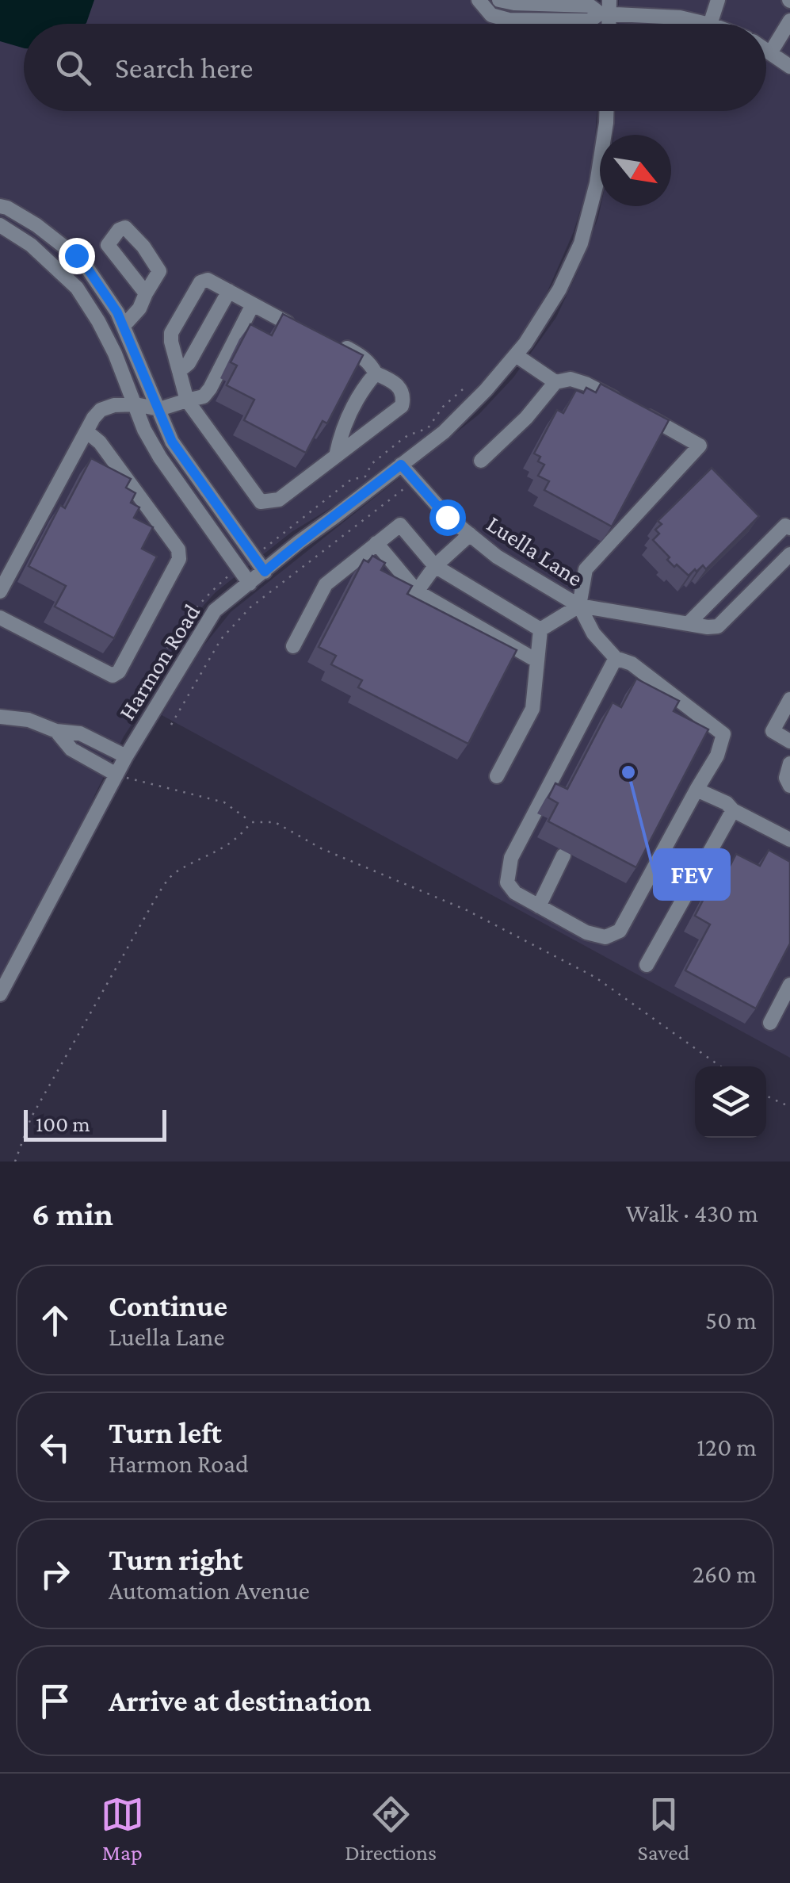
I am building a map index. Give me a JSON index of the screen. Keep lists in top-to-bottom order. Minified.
{"streets":{"street":["Luella Lane","Harmon Road"]},"crossings":[["Luella Lane","Harmon Road"]],"places":["FEV"],"scale_bar":"100 m","north":"bottom right","page":{"search":"Search here","scale":"100 m","heading":["6 min","Walk · 430 m"],"list":[["Continue","Luella Lane","50 m"],["Turn left","Harmon Road","120 m"],["Turn right","Automation Avenue","260 m"],"Arrive at destination"],"nav":["Map","Directions","Saved"]}}
